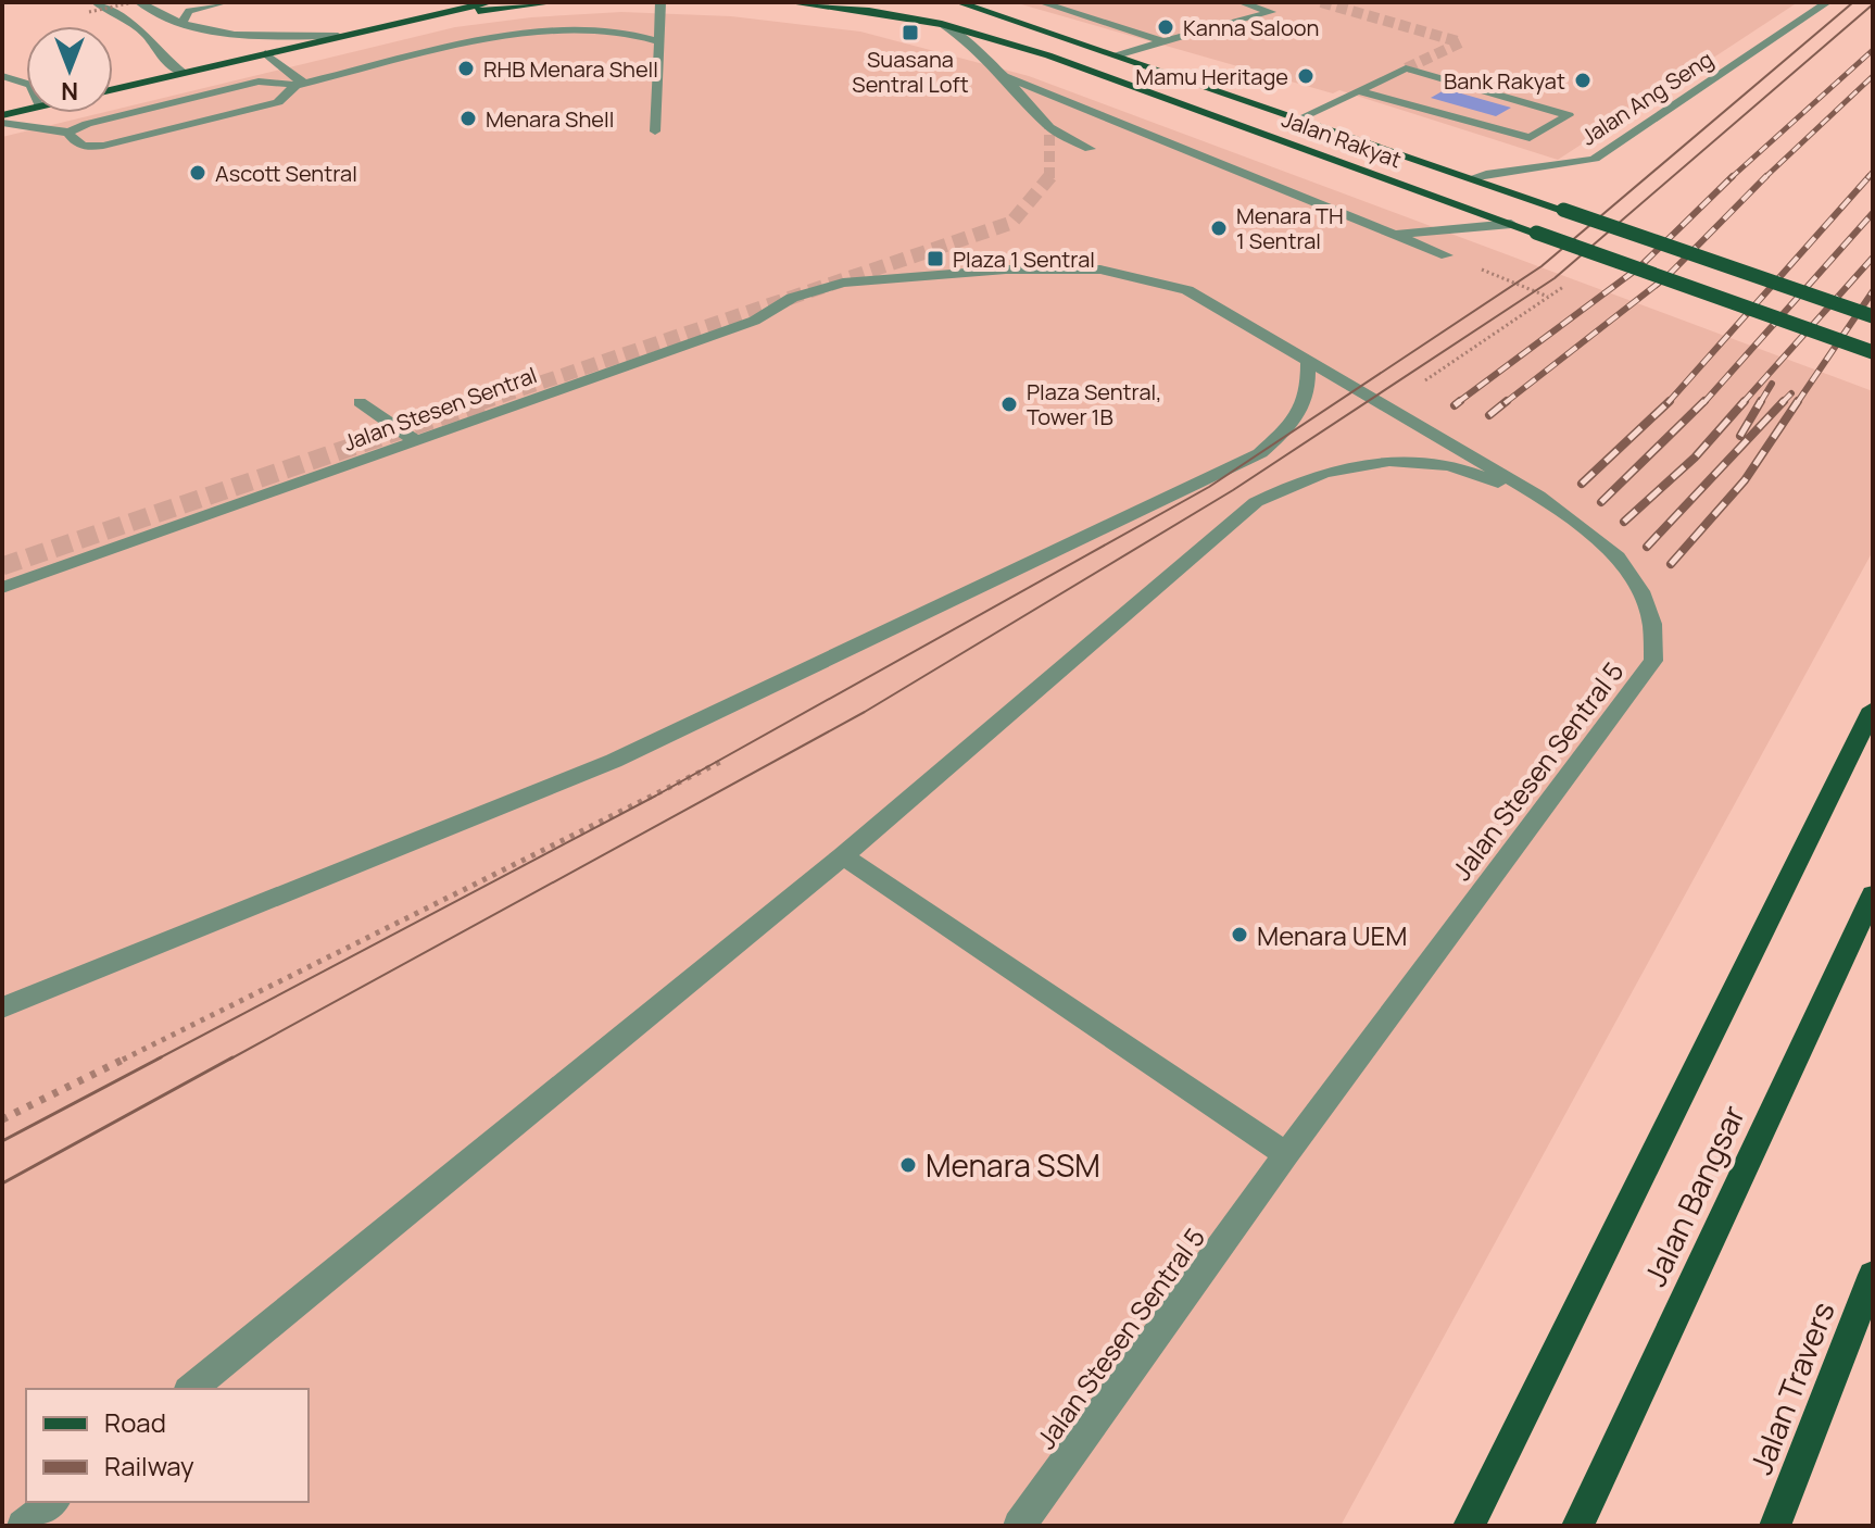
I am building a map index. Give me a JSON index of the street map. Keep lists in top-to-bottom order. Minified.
{"streets":{"main road":["Jalan Rakyat","Jalan Bangsar","Jalan Travers"],"street":["Jalan Ang Seng","Jalan Stesen Sentral","Jalan Stesen Sentral 5"]},"crossings":[["Jalan Ang Seng","Jalan Rakyat"],["Jalan Stesen Sentral","Jalan Stesen Sentral 5"]],"places":{"other":["Kanna Saloon","RHB Menara Shell","Mamu Heritage","Bank Rakyat","Menara Shell","Ascott Sentral","Menara TH 1 Sentral","Plaza Sentral, Tower 1B","Menara UEM","Menara SSM"],"transit":["Suasana Sentral Loft","Plaza 1 Sentral"]},"legend":["Road","Railway"],"north":"bottom"}
